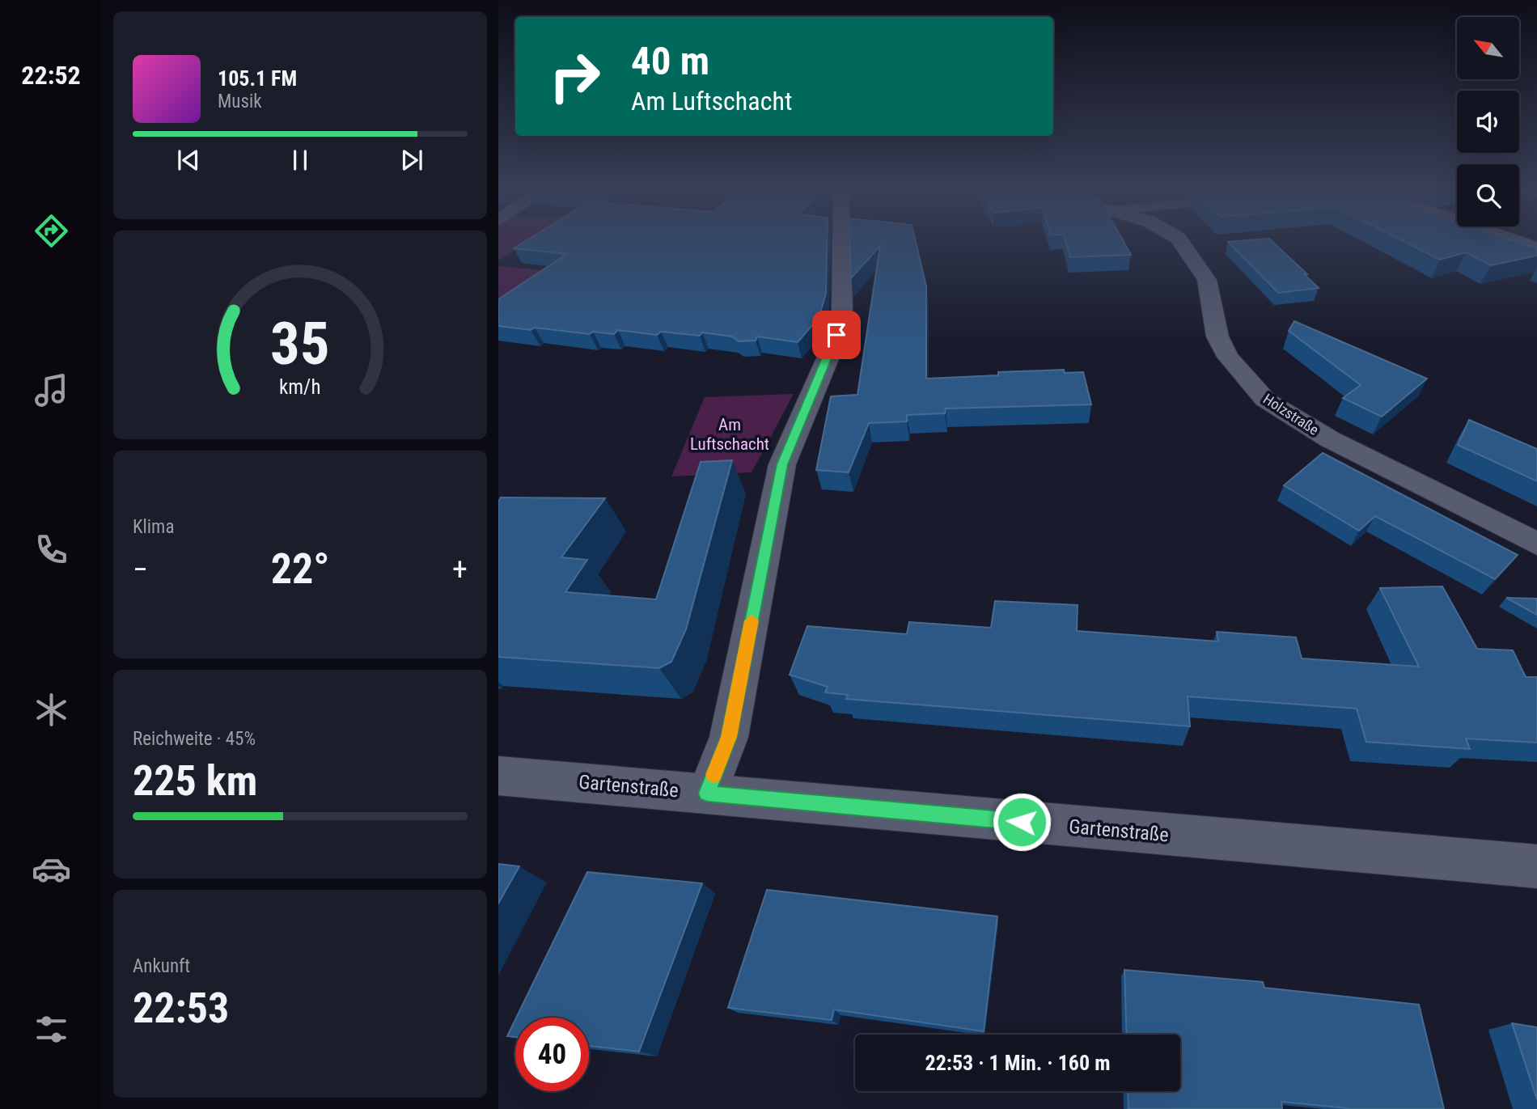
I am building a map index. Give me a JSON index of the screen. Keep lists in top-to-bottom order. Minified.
{"streets":{"street":["Holzstraße","Gartenstraße"]},"parks":["Am Luftschacht"],"north":"top left","page":{"tabs":"22:52","turn":["40 m","Am Luftschacht"],"song":["105.1 FM","Musik"],"tile":["Klima",["Reichweite · 45%","225 km"],["Ankunft","22:53"]],"heat":["−","22°","+"],"limit":"40","trip":"22:53 · 1 Min. · 160 m","gauge":["35","km/h"]}}
